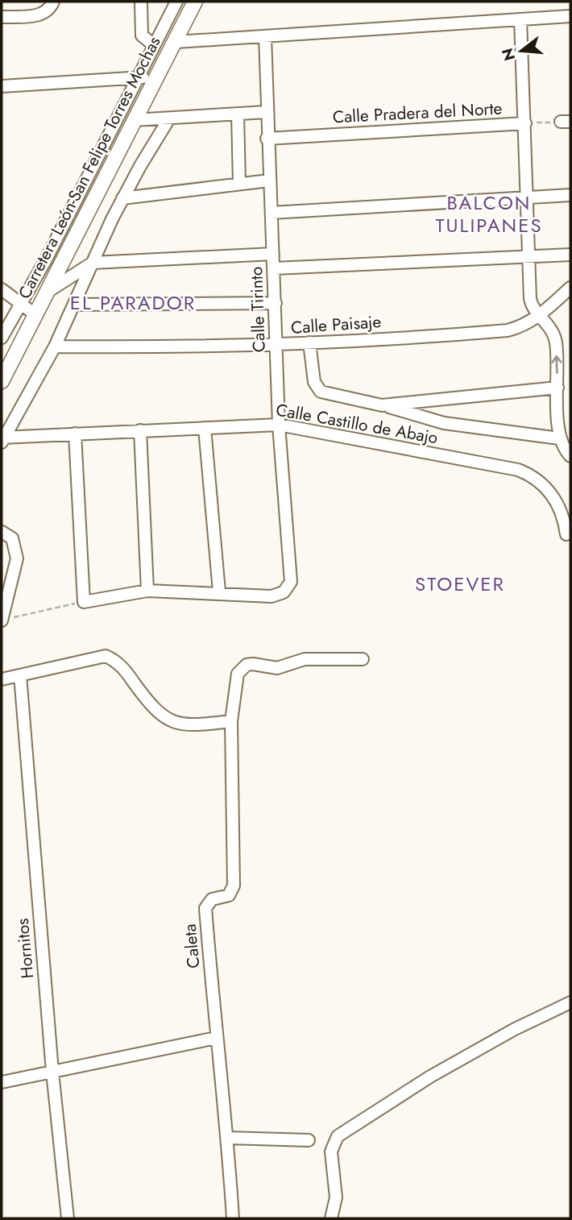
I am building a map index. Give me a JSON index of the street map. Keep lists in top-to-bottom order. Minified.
{"streets":{"main road":["Carretera León-San Felipe Torres Mochas"],"street":["Calle Pradera del Norte","Calle Tirinto","Calle Paisaje","Calle Castillo de Abajo","Caleta","Hornitos"]},"crossings":[["Calle Pradera del Norte","Calle Tirinto"],["Calle Tirinto","Calle Paisaje"],["Calle Tirinto","Calle Castillo de Abajo"]],"districts":["BALCON TULIPANES","EL PARADOR","STOEVER"],"north":"left"}
